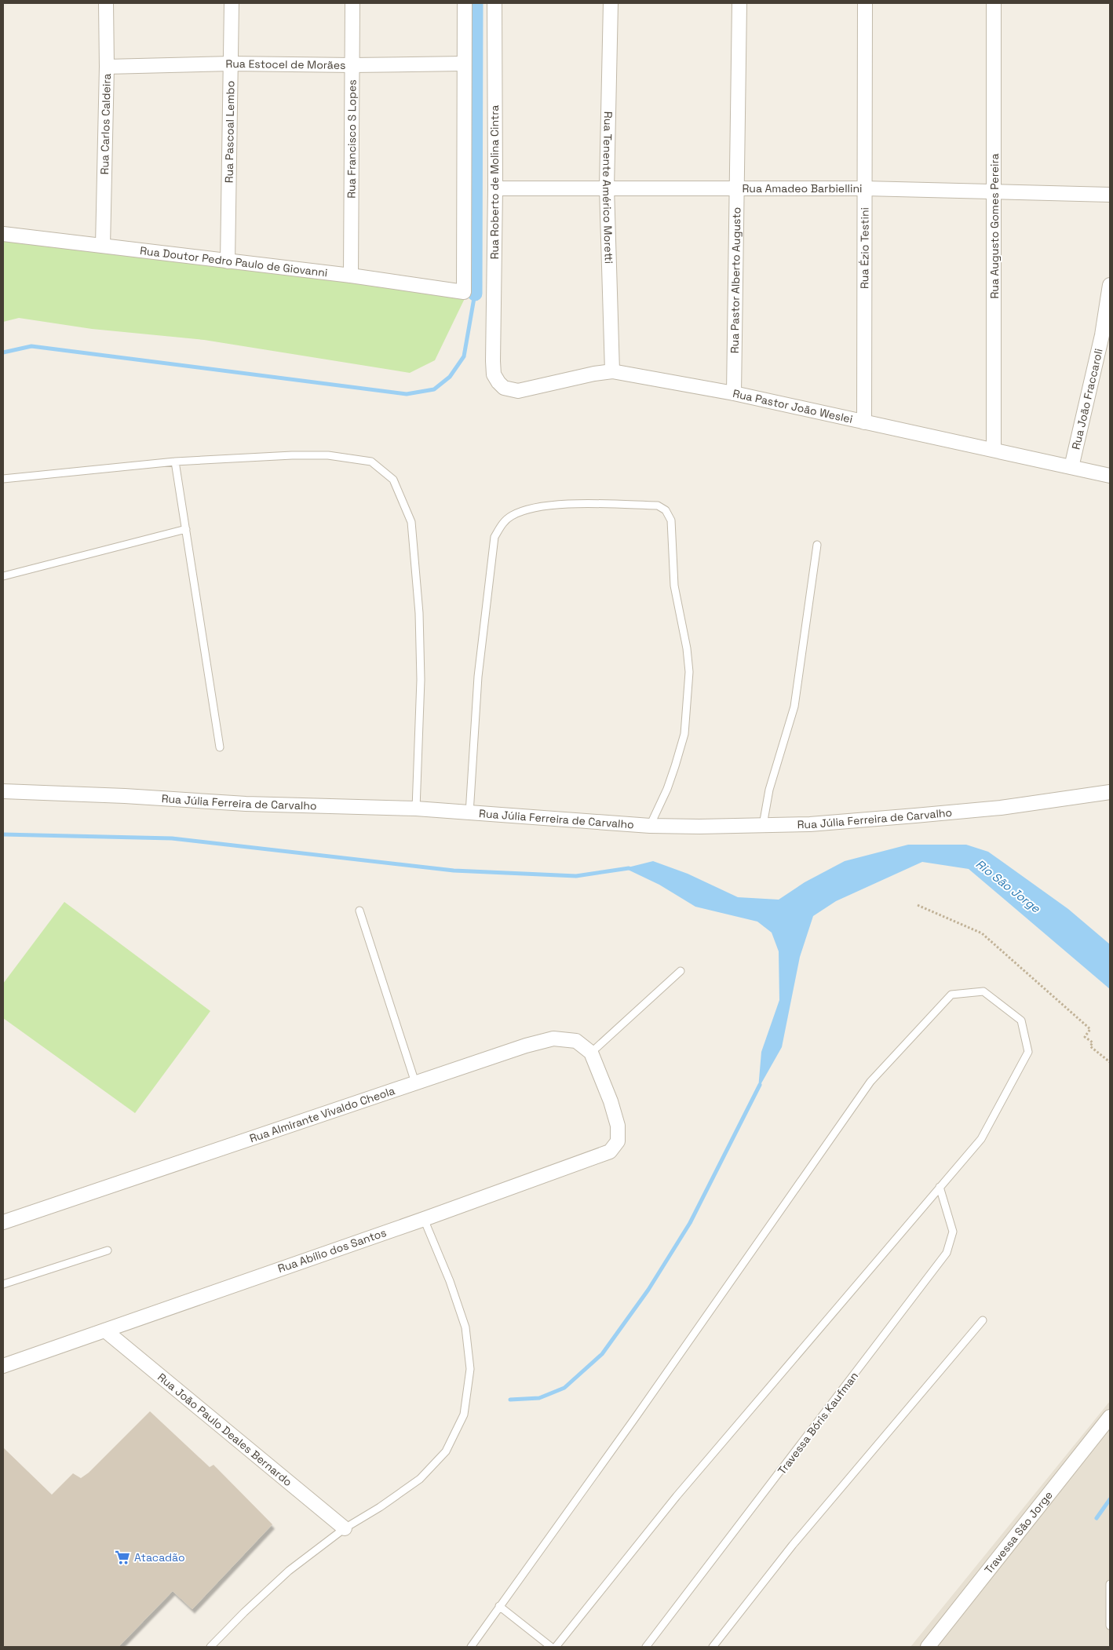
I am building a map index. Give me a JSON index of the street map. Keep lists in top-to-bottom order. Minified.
{"streets":{"street":["Rua Estocel de Morães","Rua Carlos Caldeira","Rua Pascoal Lembo","Rua Francisco S Lopes","Rua Roberto de Molina Cintra","Rua Tenente Américo Moretti","Rua Amadeo Barbiellini","Rua Augusto Gomes Pereira","Rua Ézio Testini","Rua Doutor Pedro Paulo de Giovanni","Rua Pastor Alberto Augusto","Rua João Fraccaroli","Rua Pastor João Weslei","Rua Júlia Ferreira de Carvalho","Rua Almirante Vivaldo Cheola","Rua Abílio dos Santos","Rua João Paulo Deales Bernardo","Travessa São Jorge"],"lane":["Travessa Bóris Kaufman"]},"crossings":[["Rua Estocel de Morães","Rua Carlos Caldeira"],["Rua Estocel de Morães","Rua Pascoal Lembo"],["Rua Estocel de Morães","Rua Francisco S Lopes"],["Rua Estocel de Morães","Rua Doutor Pedro Paulo de Giovanni"],["Rua Carlos Caldeira","Rua Doutor Pedro Paulo de Giovanni"],["Rua Pascoal Lembo","Rua Doutor Pedro Paulo de Giovanni"],["Rua Francisco S Lopes","Rua Doutor Pedro Paulo de Giovanni"],["Rua Roberto de Molina Cintra","Rua Amadeo Barbiellini"],["Rua Roberto de Molina Cintra","Rua Pastor João Weslei"],["Rua Tenente Américo Moretti","Rua Amadeo Barbiellini"],["Rua Tenente Américo Moretti","Rua Pastor João Weslei"],["Rua Amadeo Barbiellini","Rua Augusto Gomes Pereira"],["Rua Amadeo Barbiellini","Rua Ézio Testini"],["Rua Amadeo Barbiellini","Rua Pastor Alberto Augusto"],["Rua Augusto Gomes Pereira","Rua Pastor João Weslei"],["Rua Ézio Testini","Rua Pastor João Weslei"],["Rua Pastor Alberto Augusto","Rua Pastor João Weslei"],["Rua João Fraccaroli","Rua Pastor João Weslei"],["Rua Almirante Vivaldo Cheola","Rua Abílio dos Santos"],["Rua Abílio dos Santos","Rua João Paulo Deales Bernardo"]],"water":["Rio São Jorge"],"places":{"supermarket":["Atacadão"]}}
